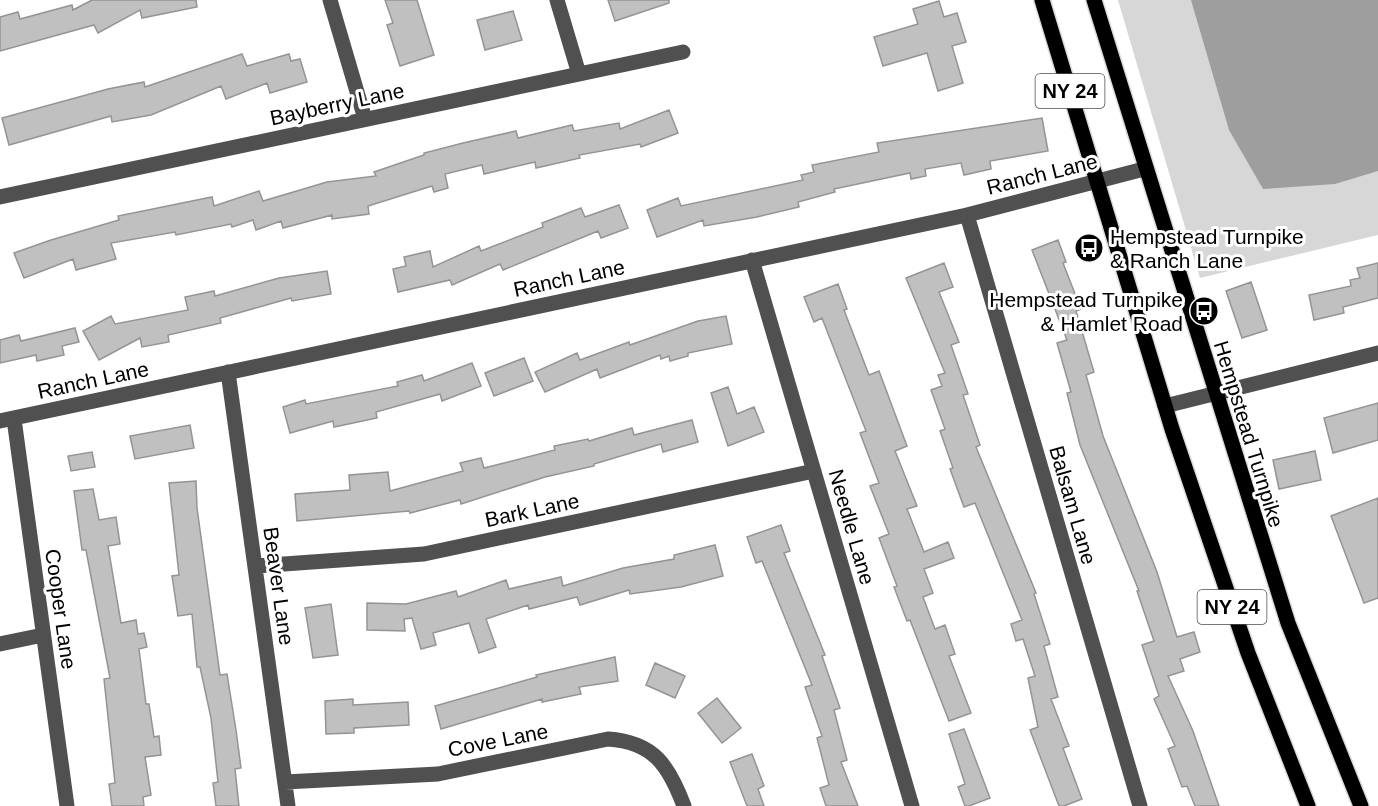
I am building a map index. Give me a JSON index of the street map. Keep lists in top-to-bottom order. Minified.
{"streets":{"main road":["NY 24","Hempstead Turnpike"],"street":["Bayberry Lane","Ranch Lane","Balsam Lane","Bark Lane","Needle Lane","Beaver Lane","Cooper Lane","Cove Lane"]},"crossings":[["NY 24","Ranch Lane"],["Ranch Lane","Hempstead Turnpike"],["Ranch Lane","Balsam Lane"],["Ranch Lane","Needle Lane"],["Ranch Lane","Beaver Lane"],["Ranch Lane","Cooper Lane"],["Bark Lane","Needle Lane"],["Bark Lane","Beaver Lane"],["Beaver Lane","Cove Lane"]],"places":{"bus stop":["Hempstead Turnpike & Ranch Lane","Hempstead Turnpike & Hamlet Road"]}}
